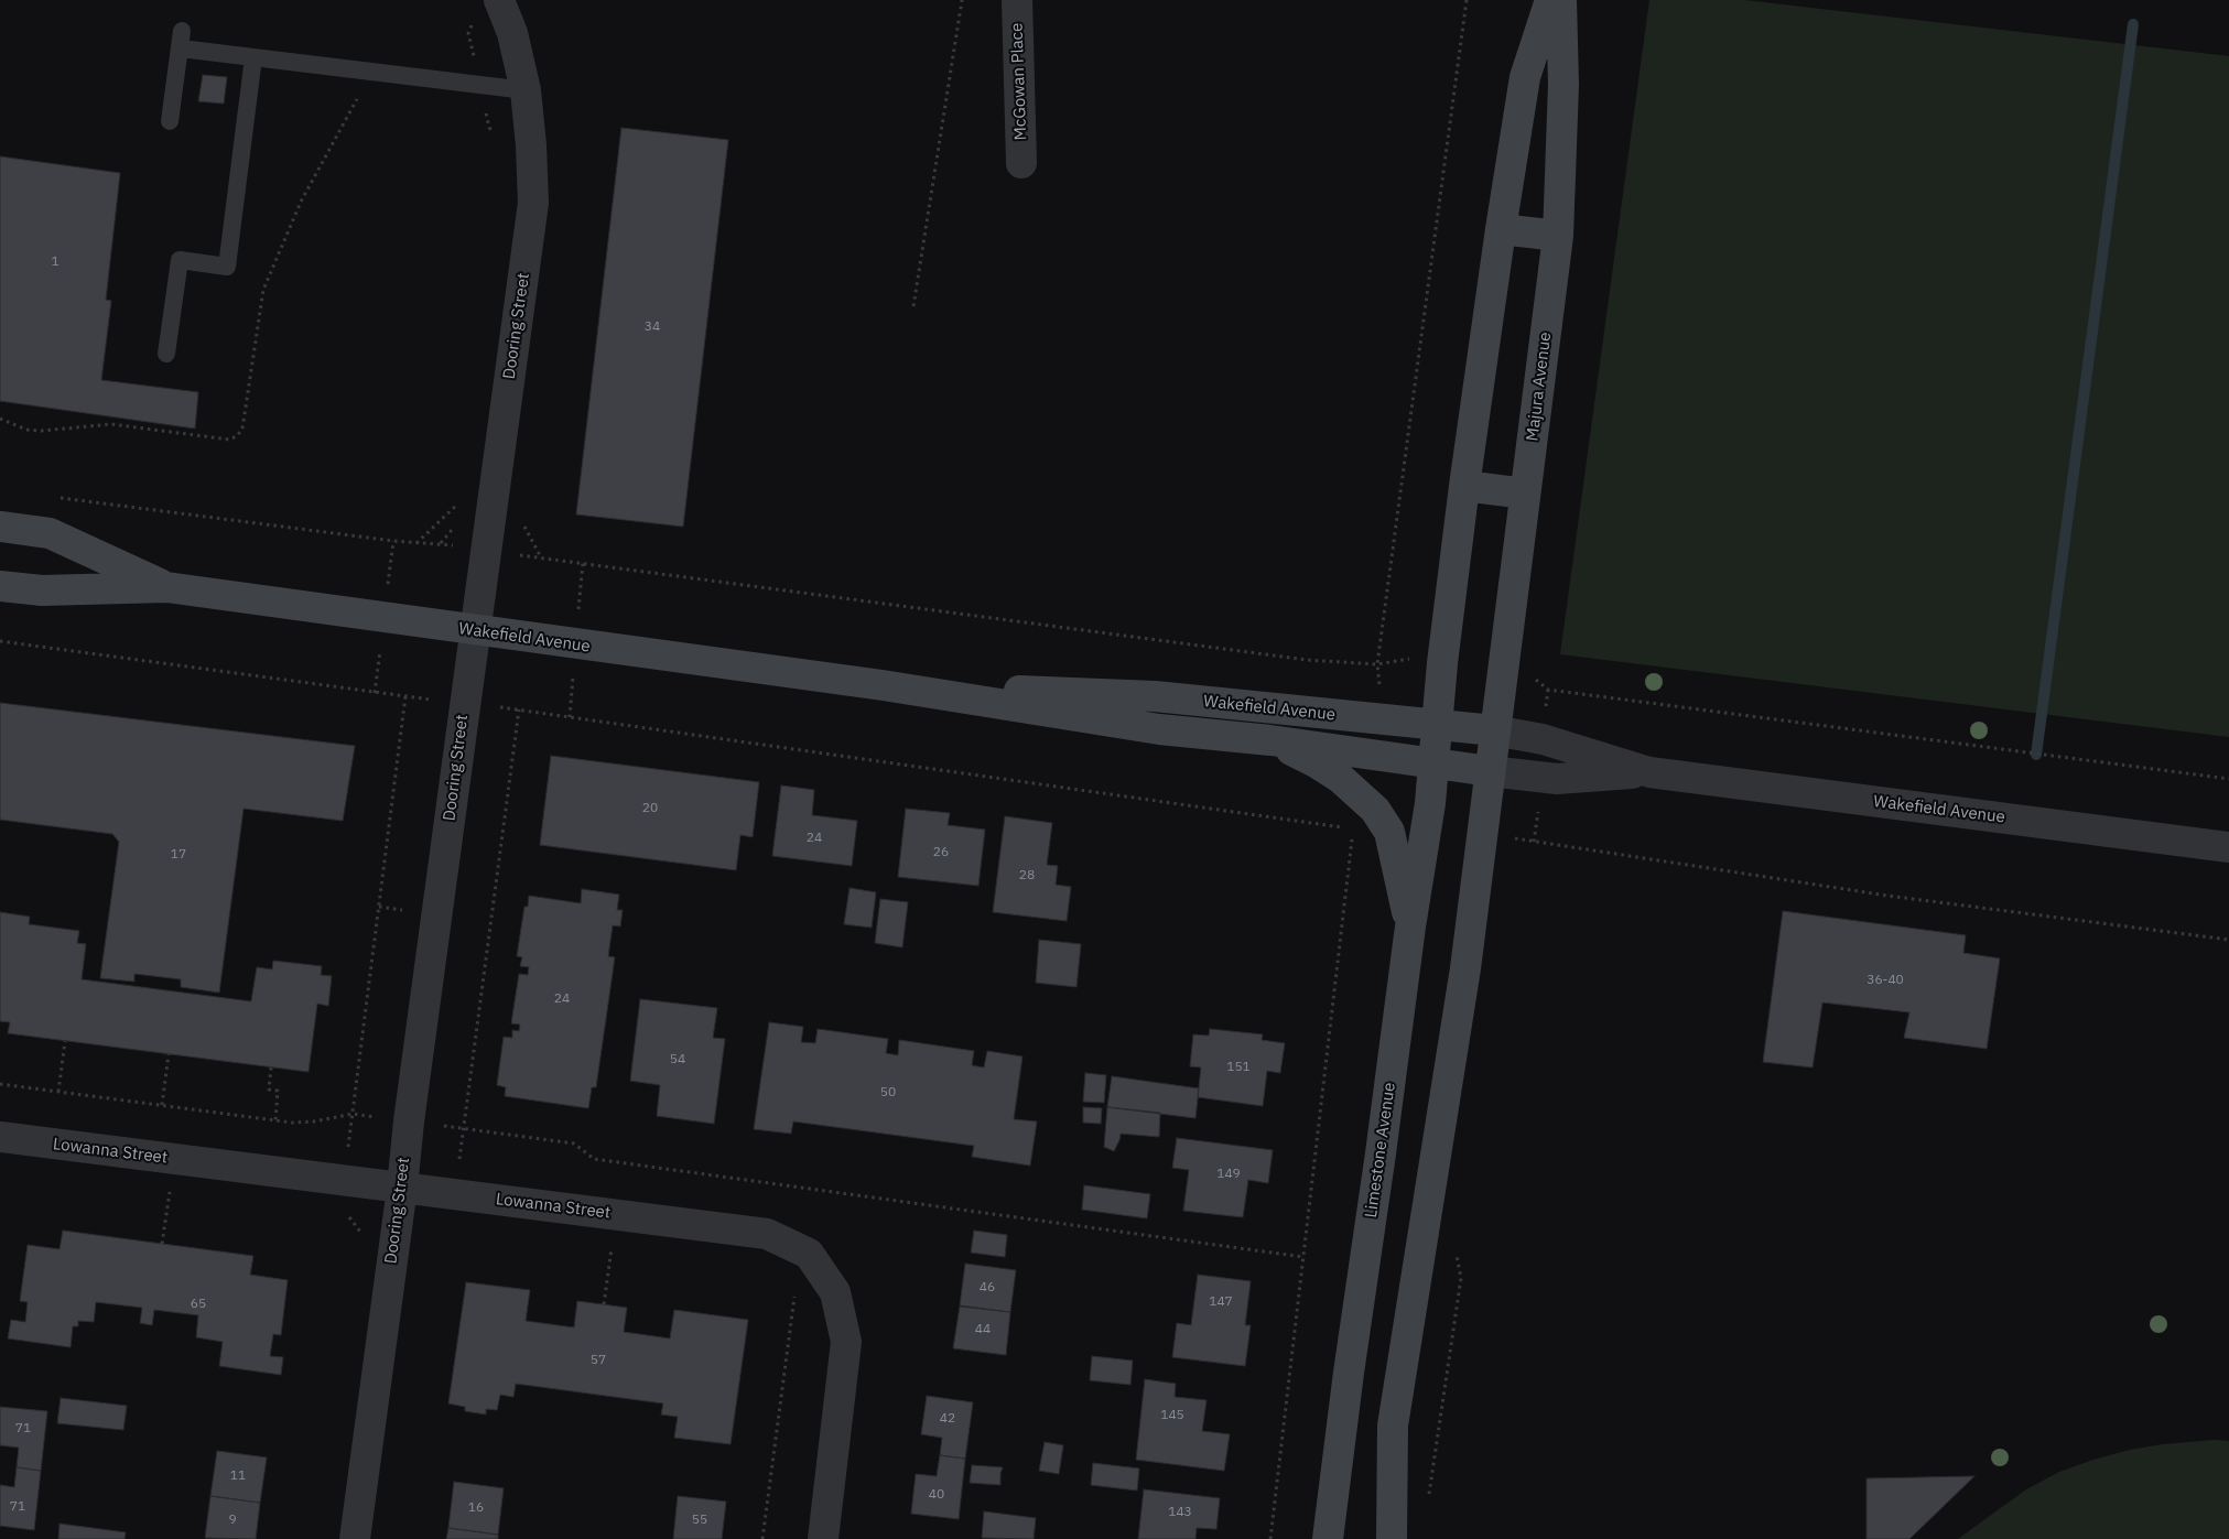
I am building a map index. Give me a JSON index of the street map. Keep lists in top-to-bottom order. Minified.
{"streets":{"main road":["Majura Avenue","Wakefield Avenue","Limestone Avenue"],"street":["McGowan Place","Dooring Street","Lowanna Street"]},"crossings":[["Dooring Street","Wakefield Avenue"],["Dooring Street","Lowanna Street"],["Majura Avenue","Wakefield Avenue"],["Wakefield Avenue","Limestone Avenue"]],"house_numbers":["1","34","20","24","26","17","28","36-40","24","54","151","50","149","46","147","65","44","57","145","42","71","11","40","71","16","143","9","55"]}
